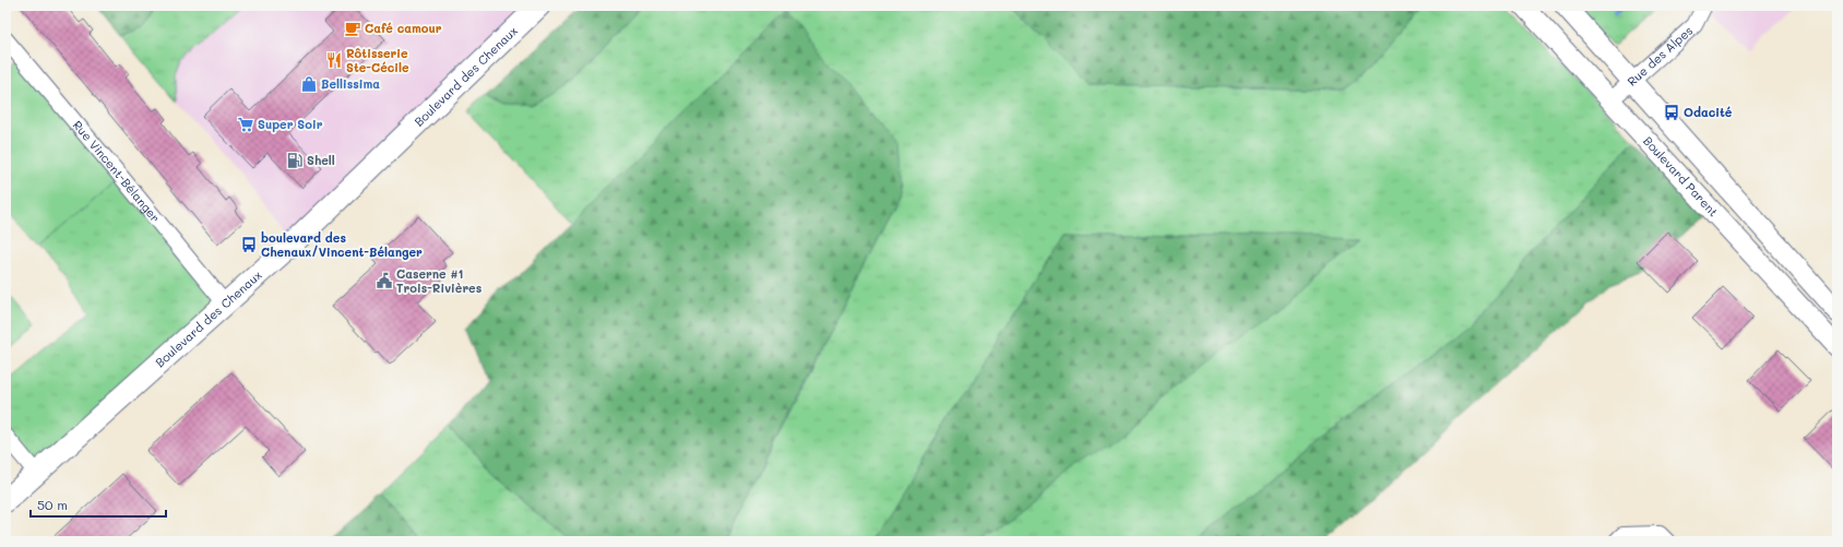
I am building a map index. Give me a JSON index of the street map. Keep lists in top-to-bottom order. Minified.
{"streets":{"main road":["Boulevard des Chenaux"],"street":["Rue des Alpes","Rue Vincent-Bélanger","Boulevard Parent"]},"crossings":[["Rue des Alpes","Boulevard Parent"],["Boulevard des Chenaux","Rue Vincent-Bélanger"]],"places":{"cafe":["Café camour"],"restaurant":["Rôtisserie Ste-Cécile"],"shop":["Bellissima"],"bus stop":["Odacité","boulevard des Chenaux/Vincent-Bélanger"],"supermarket":["Super Soir"],"fuel station":["Shell"],"public building":["Caserne #1 Trois-Rivières"]},"scale_bar":"50 m"}
